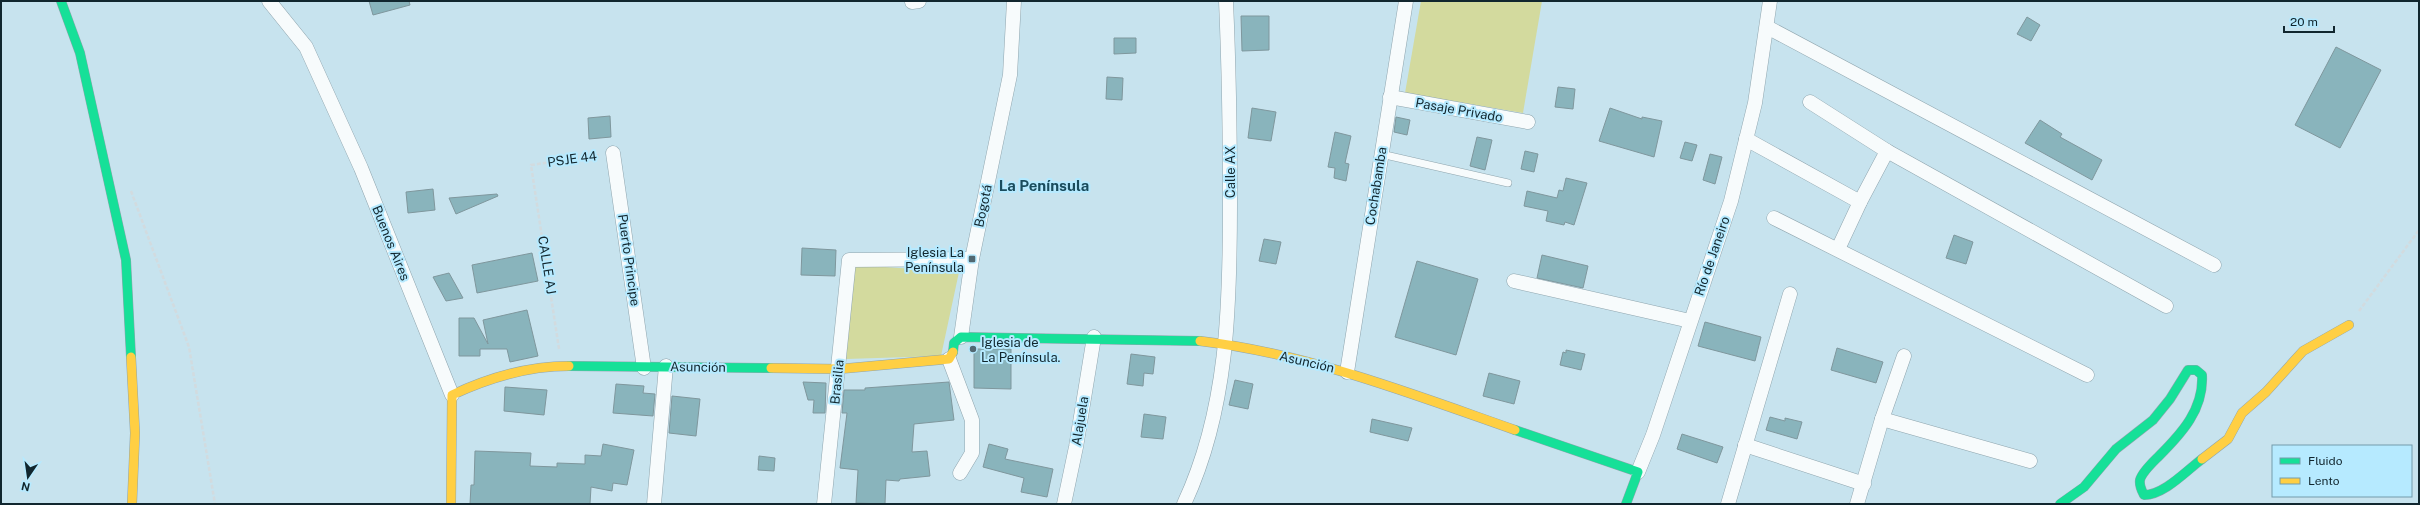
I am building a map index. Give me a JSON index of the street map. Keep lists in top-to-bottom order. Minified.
{"streets":{"street":["Pasaje Privado","Calle AX","Cochabamba","Bogotá","Buenos Aires","Río de Janeiro","Puerto Principe","Asunción","Brasilia","Alajuela"],"path":["PSJE 44","CALLE AJ"]},"crossings":[["Pasaje Privado","Cochabamba"],["PSJE 44","Puerto Principe"],["PSJE 44","CALLE AJ"],["Calle AX","Asunción"],["Cochabamba","Asunción"],["Bogotá","Asunción"],["Bogotá","Brasilia"],["Buenos Aires","Asunción"],["Río de Janeiro","Asunción"],["Puerto Principe","Asunción"],["CALLE AJ","Asunción"],["Asunción","Brasilia"],["Asunción","Alajuela"]],"districts":["La Península"],"places":{"transit":["Iglesia La Península"],"other":["Iglesia de La Península."]},"legend":["Fluido","Lento"],"scale_bar":"20 m","north":"bottom"}
